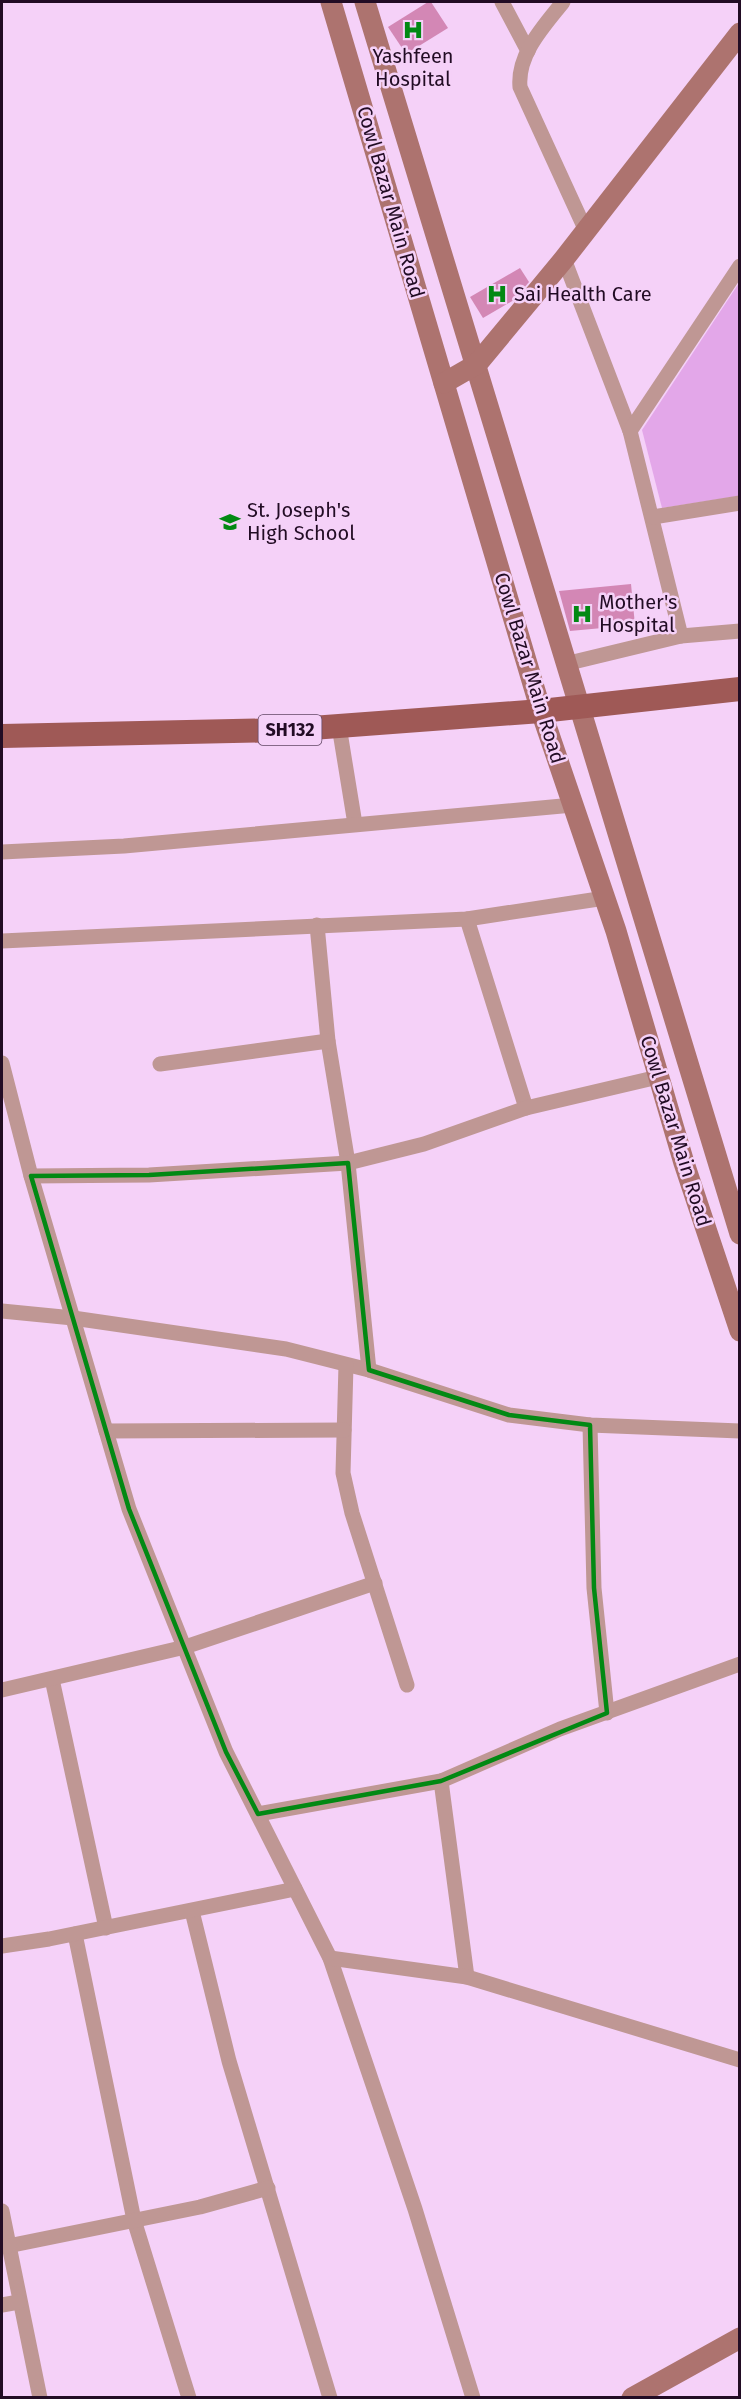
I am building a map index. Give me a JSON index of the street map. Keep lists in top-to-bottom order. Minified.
{"streets":{"main road":["SH132"],"street":["Cowl Bazar Main Road"]},"crossings":[["Cowl Bazar Main Road","SH132"]],"places":{"hospital":["Yashfeen Hospital","Sai Health Care","Mother's Hospital"],"school or university":["St. Joseph's High School"]}}
